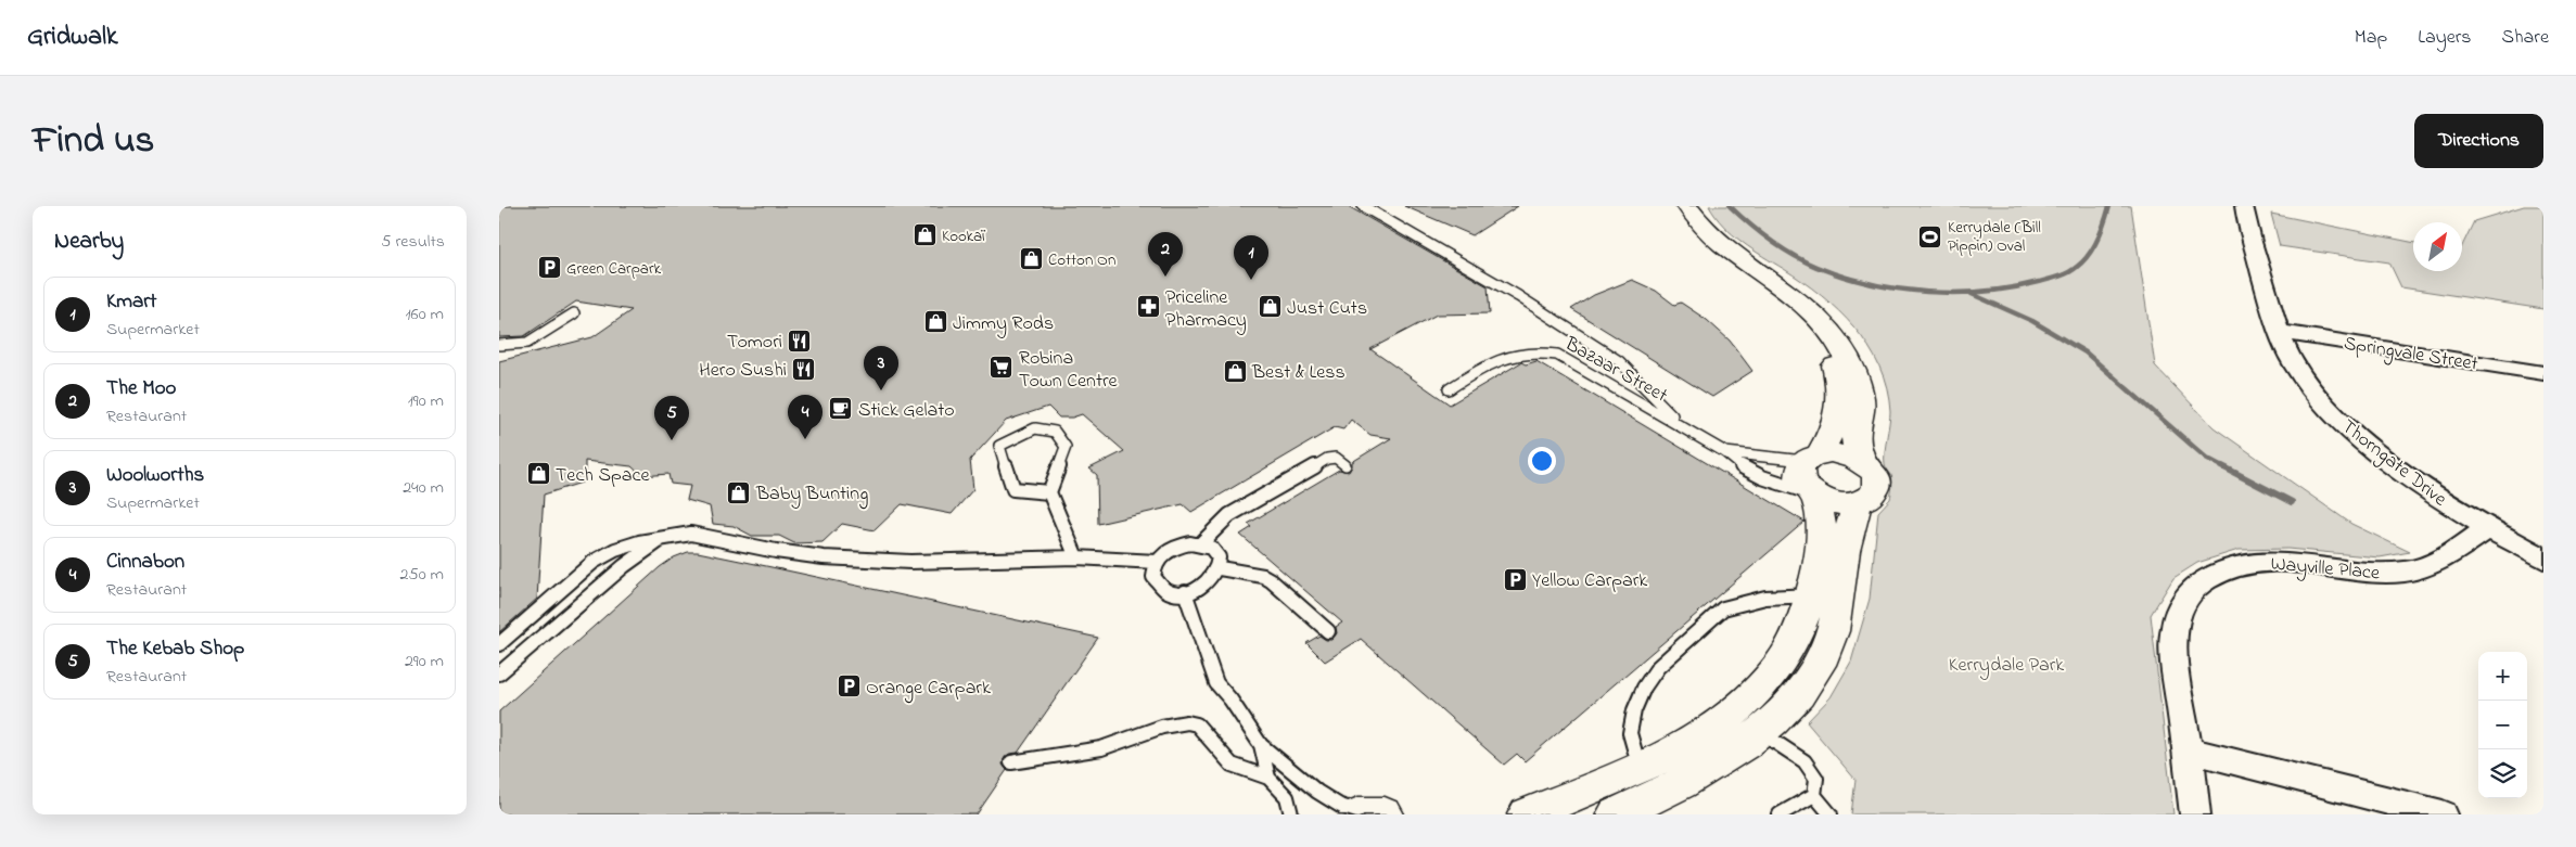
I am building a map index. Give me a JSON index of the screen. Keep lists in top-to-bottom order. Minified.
{"streets":{"street":["Springvale Street","Thorngate Drive","Wayville Place"],"lane":["Bazaar Street"]},"crossings":[["Springvale Street","Thorngate Drive"],["Thorngate Drive","Wayville Place"]],"parks":["Kerrydale Park"],"places":{"shop":["Kookaï","Cotton On","Just Cuts","Jimmy Rods","Best & Less","Tech Space","Baby Bunting"],"sports":["Kerrydale (Bill Pippin) Oval"],"parking":["Green Carpark","Yellow Carpark","Orange Carpark"],"pharmacy":["Priceline Pharmacy"],"restaurant":["Tomori","Hero Sushi"],"supermarket":["Robina Town Centre"],"cafe":["Stick Gelato"]},"north":"top right","page":{"header":"Gridwalk","nav":["Map","Layers","Share"],"title":"Find us","buttons":"Directions","heading":["Nearby","5 results"],"pins":["2","1","3","4","5"],"list":[{"mark":"1","name":"Kmart","note":"Supermarket","value":"160 m"},{"mark":"2","name":"The Moo","note":"Restaurant","value":"190 m"},{"mark":"3","name":"Woolworths","note":"Supermarket","value":"240 m"},{"mark":"4","name":"Cinnabon","note":"Restaurant","value":"250 m"},{"mark":"5","name":"The Kebab Shop","note":"Restaurant","value":"290 m"}],"map_buttons":["+","−"]}}
